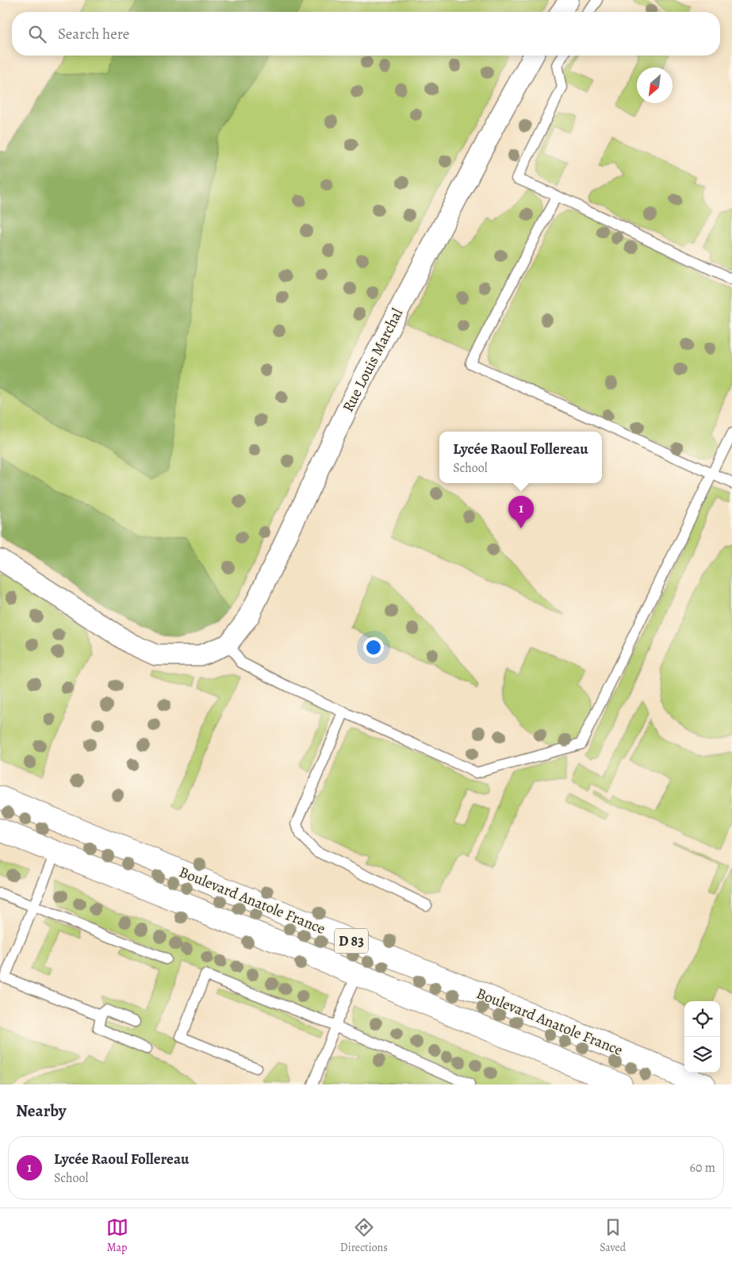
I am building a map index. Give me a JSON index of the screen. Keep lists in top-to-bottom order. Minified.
{"streets":{"main road":["Boulevard Anatole France","D 83"],"street":["Rue Louis Marchal"]},"north":"bottom left","page":{"search":"Search here","popup":["Lycée Raoul Follereau","School"],"pins":"1","heading":"Nearby","list":[{"mark":"1","name":"Lycée Raoul Follereau","note":"School","value":"60 m"}],"nav":["Map","Directions","Saved"]}}
